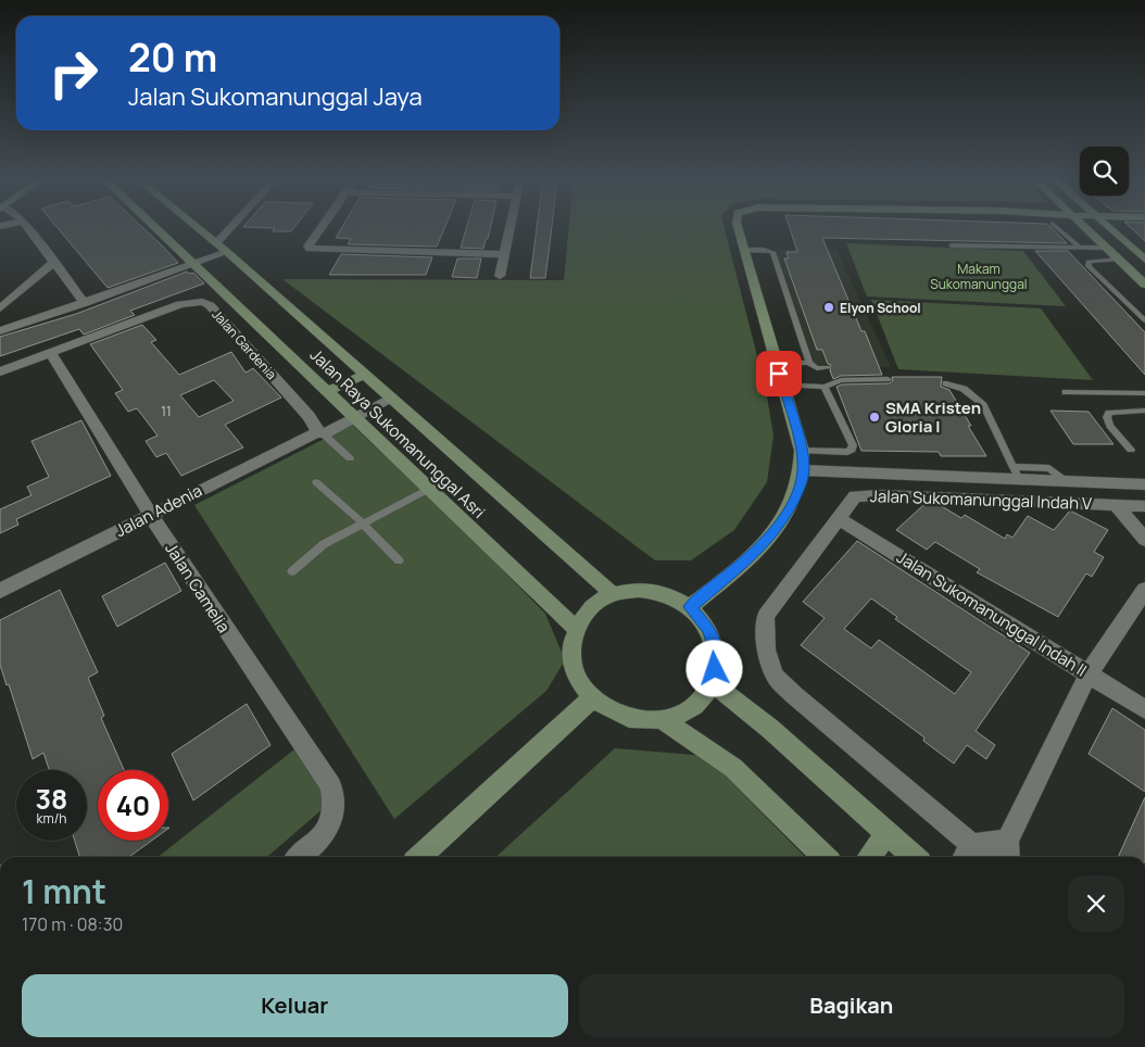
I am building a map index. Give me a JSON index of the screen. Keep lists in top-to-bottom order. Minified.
{"streets":{"street":["Jalan Gardenia","Jalan Raya Sukomanunggal Asri","Jalan Sukomanunggal Indah V","Jalan Adenia","Jalan Camelia","Jalan Sukomanunggal Indah II"]},"crossings":[["Jalan Gardenia","Jalan Adenia"],["Jalan Gardenia","Jalan Camelia"],["Jalan Raya Sukomanunggal Asri","Jalan Adenia"],["Jalan Sukomanunggal Indah V","Jalan Sukomanunggal Indah II"],["Jalan Adenia","Jalan Camelia"]],"parks":["Makam Sukomanunggal"],"places":["Elyon School","SMA Kristen Gloria I"],"house_numbers":["11"],"page":{"turn":["20 m","Jalan Sukomanunggal Jaya"],"speed":"38 km/h","limit":"40","heading":["1 mnt","170 m · 08:30"],"buttons":["Keluar","Bagikan"]}}
